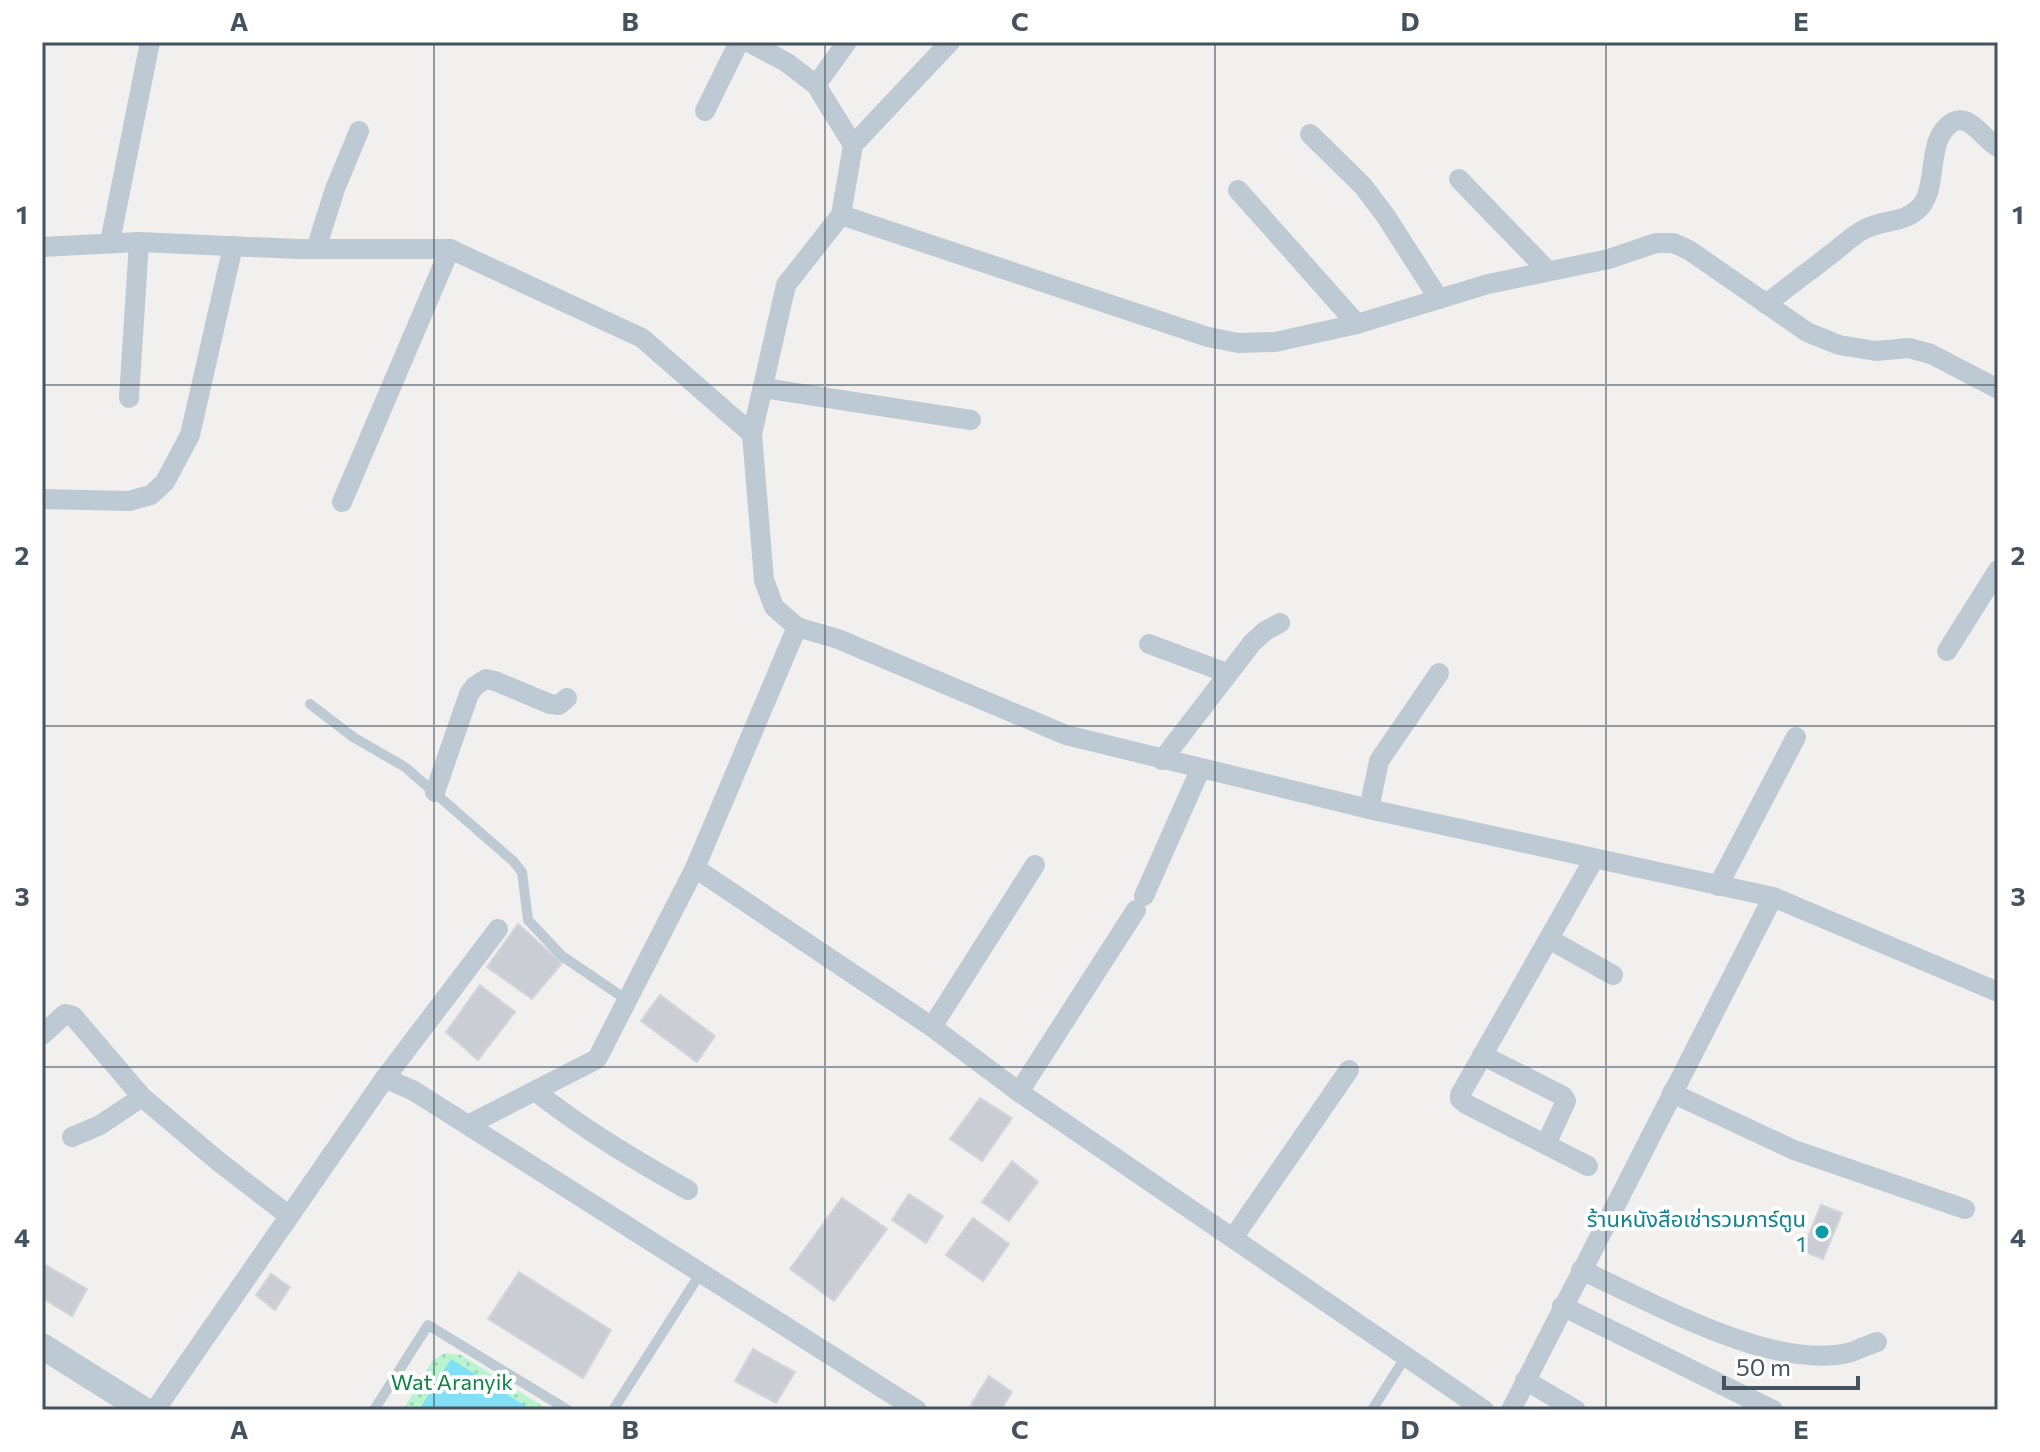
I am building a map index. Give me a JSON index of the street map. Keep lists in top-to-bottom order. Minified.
{"parks":["Wat Aranyik"],"places":["ร้านหนังสือเช่ารวมการ์ตูน 1"],"scale_bar":"50 m","grid":{"columns":["A","B","C","D","E"],"rows":["1","2","3","4"]}}
